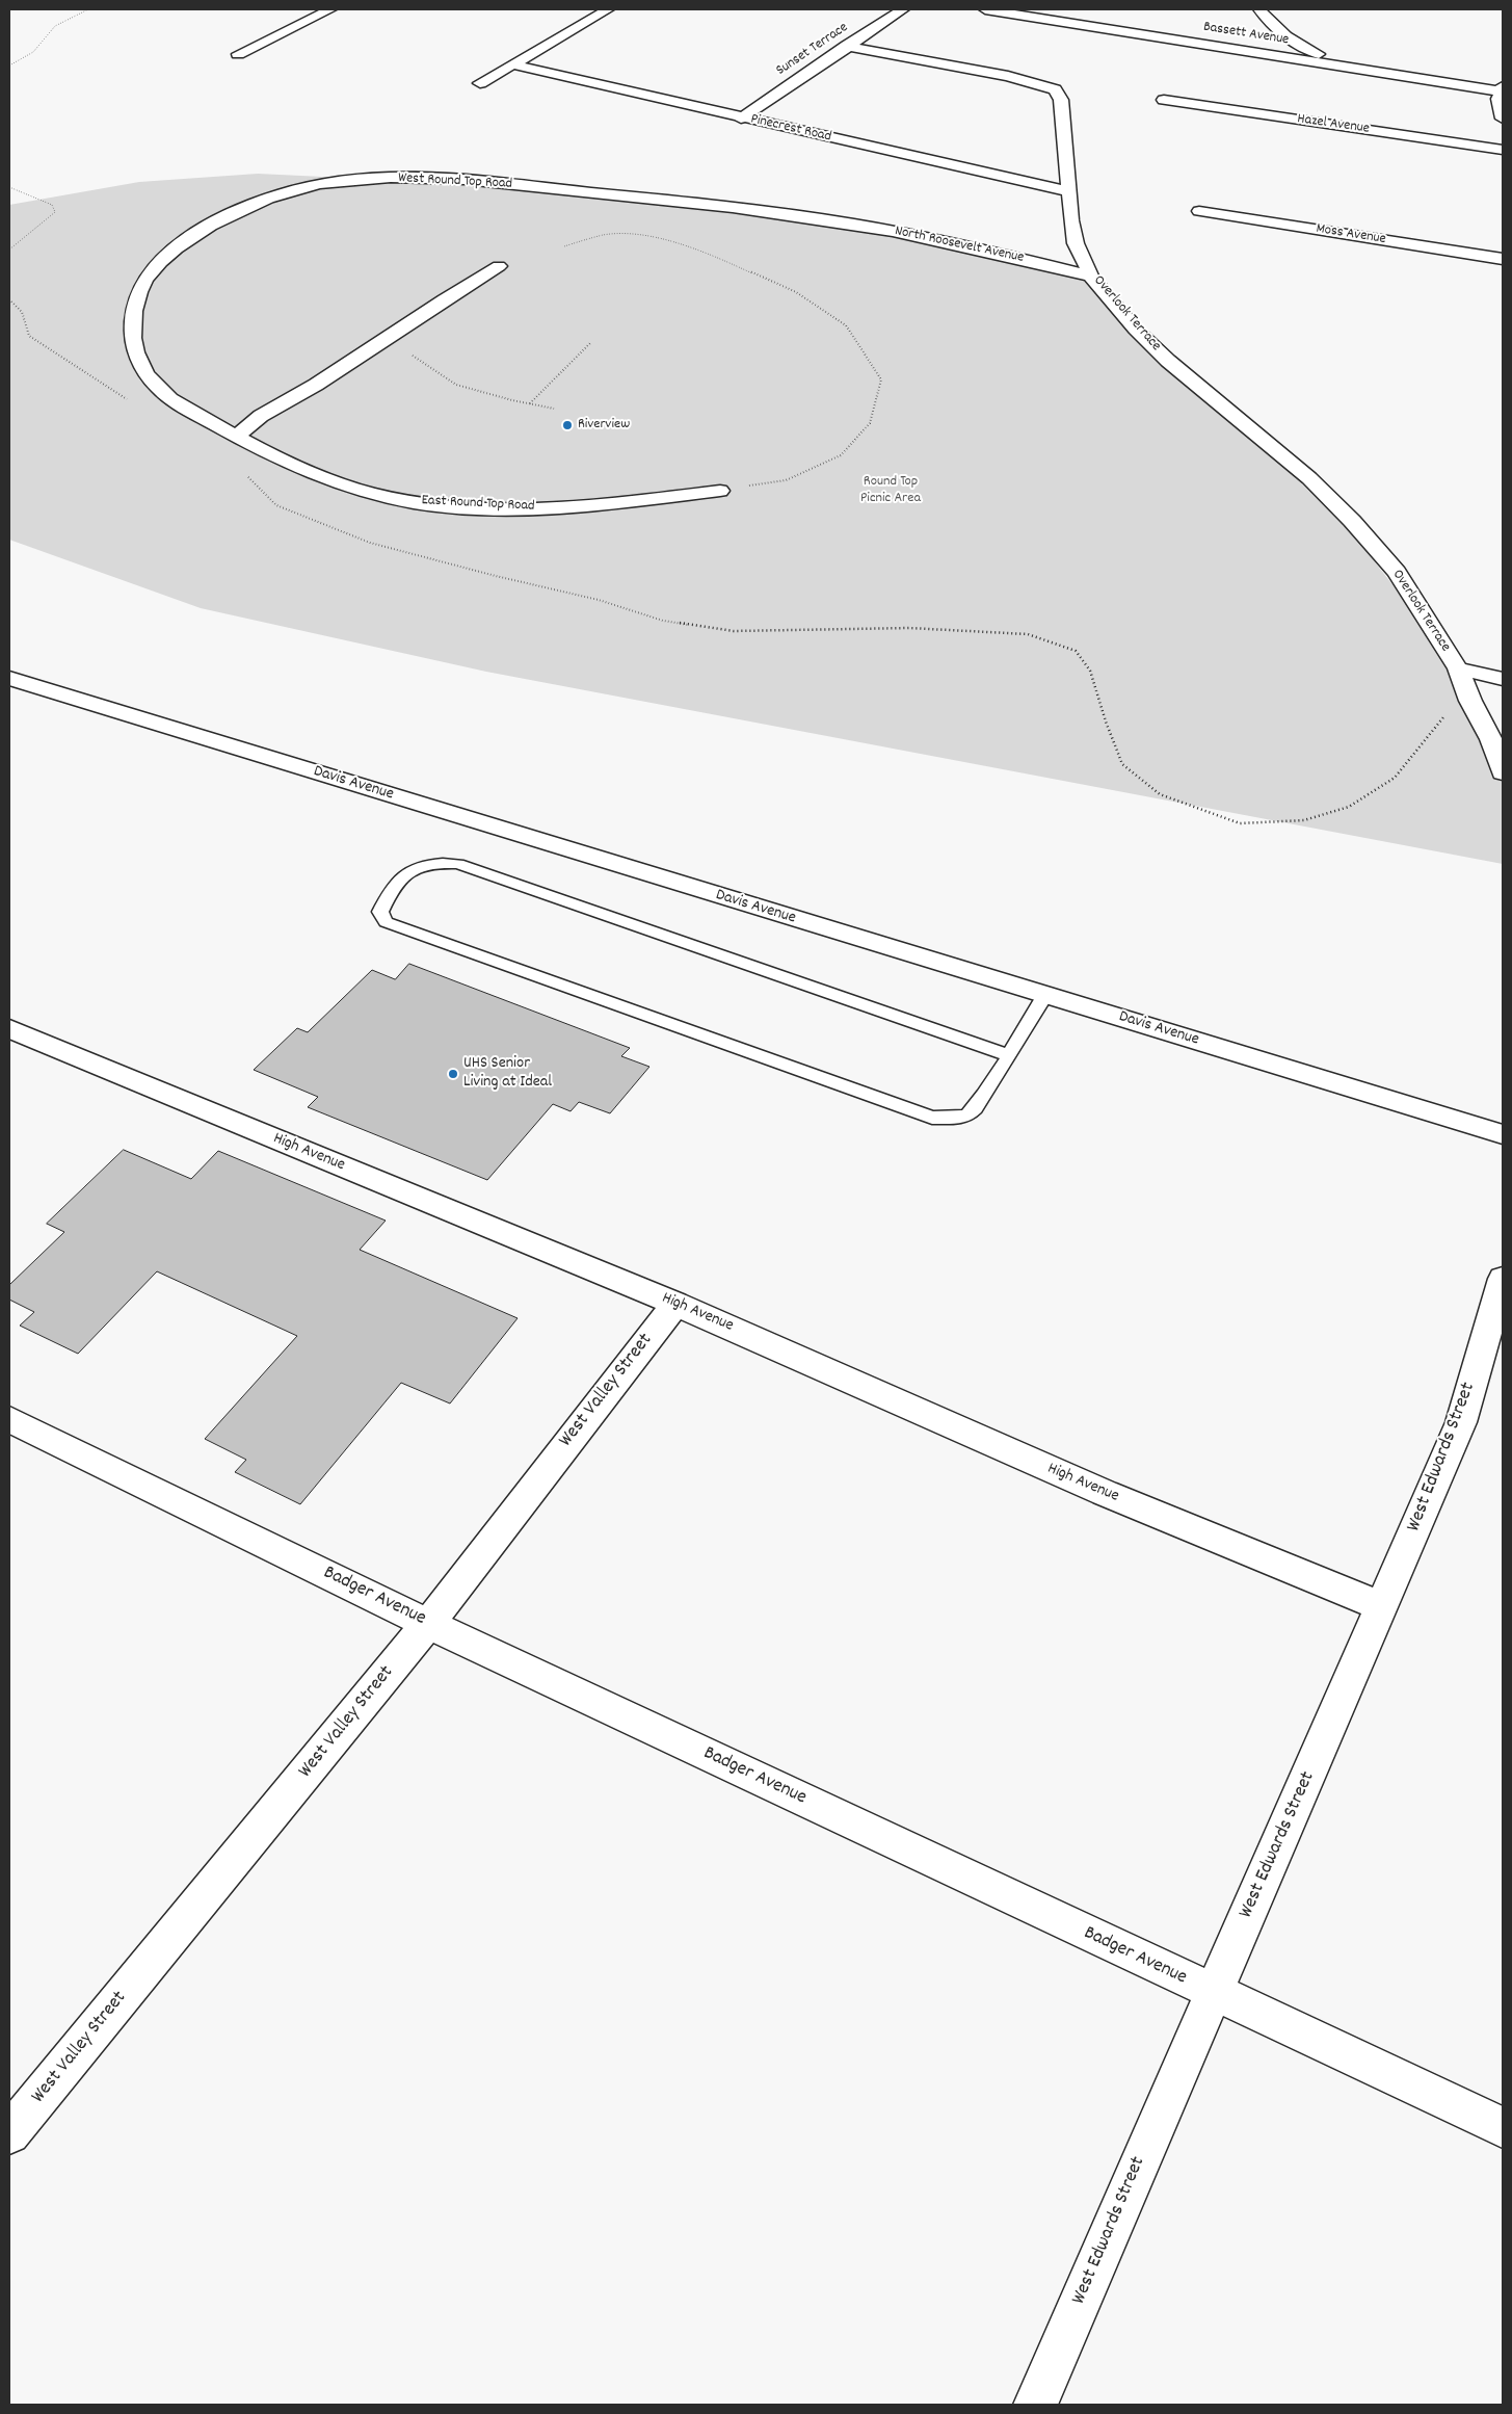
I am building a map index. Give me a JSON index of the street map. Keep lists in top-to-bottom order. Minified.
{"streets":{"street":["Bassett Avenue","Sunset Terrace","Hazel Avenue","Pinecrest Road","West Round Top Road","Moss Avenue","North Roosevelt Avenue","Overlook Terrace","East Round Top Road","Davis Avenue","High Avenue","West Valley Street","West Edwards Street","Badger Avenue"]},"crossings":[["Sunset Terrace","Pinecrest Road"],["Sunset Terrace","Overlook Terrace"],["Pinecrest Road","Overlook Terrace"],["West Round Top Road","North Roosevelt Avenue"],["West Round Top Road","East Round Top Road"],["North Roosevelt Avenue","Overlook Terrace"],["High Avenue","West Valley Street"],["High Avenue","West Edwards Street"],["West Valley Street","Badger Avenue"],["West Edwards Street","Badger Avenue"]],"parks":["Round Top Picnic Area"],"places":["Riverview","UHS Senior Living at Ideal"]}
